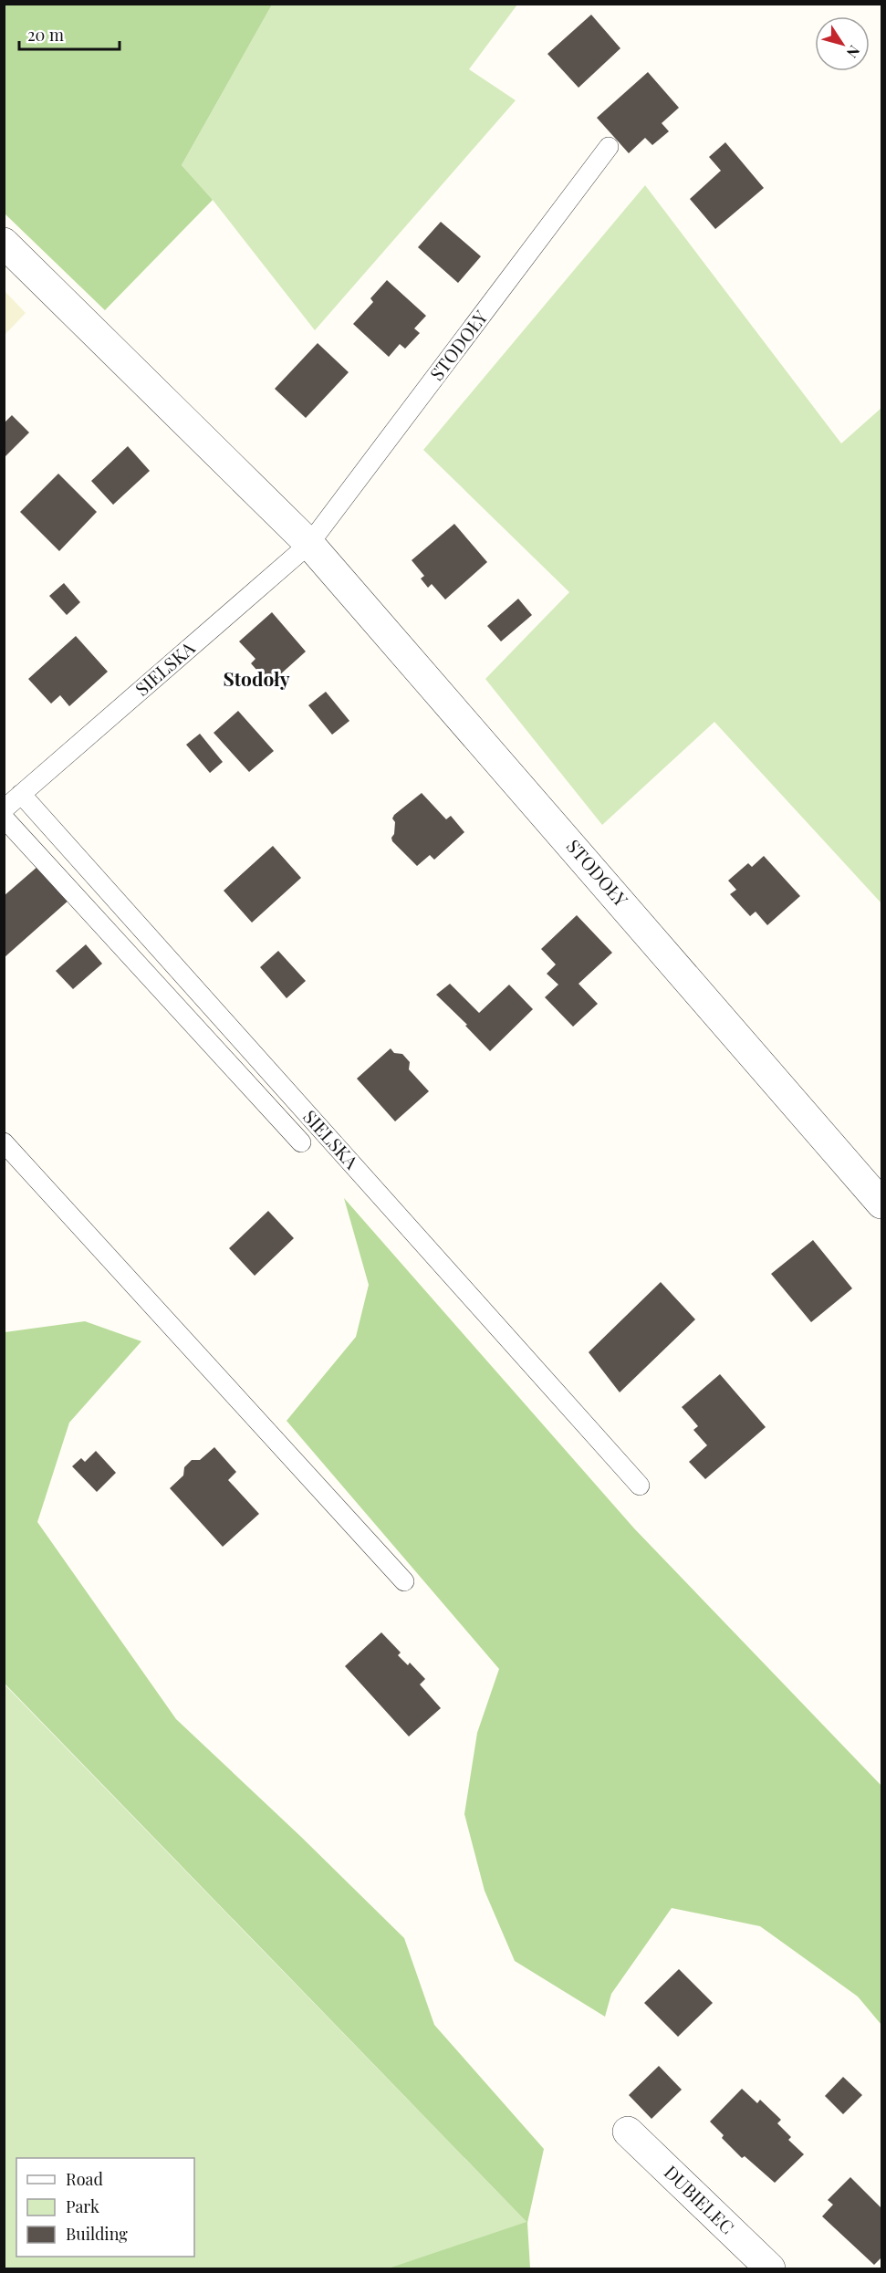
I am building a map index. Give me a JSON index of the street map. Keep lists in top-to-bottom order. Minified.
{"streets":{"street":["STODOŁY","DUBIELEC"],"lane":["SIELSKA"]},"crossings":[["STODOŁY","SIELSKA"]],"districts":["Stodoły"],"legend":["Road","Park","Building"],"scale_bar":"20 m","north":"bottom right"}
